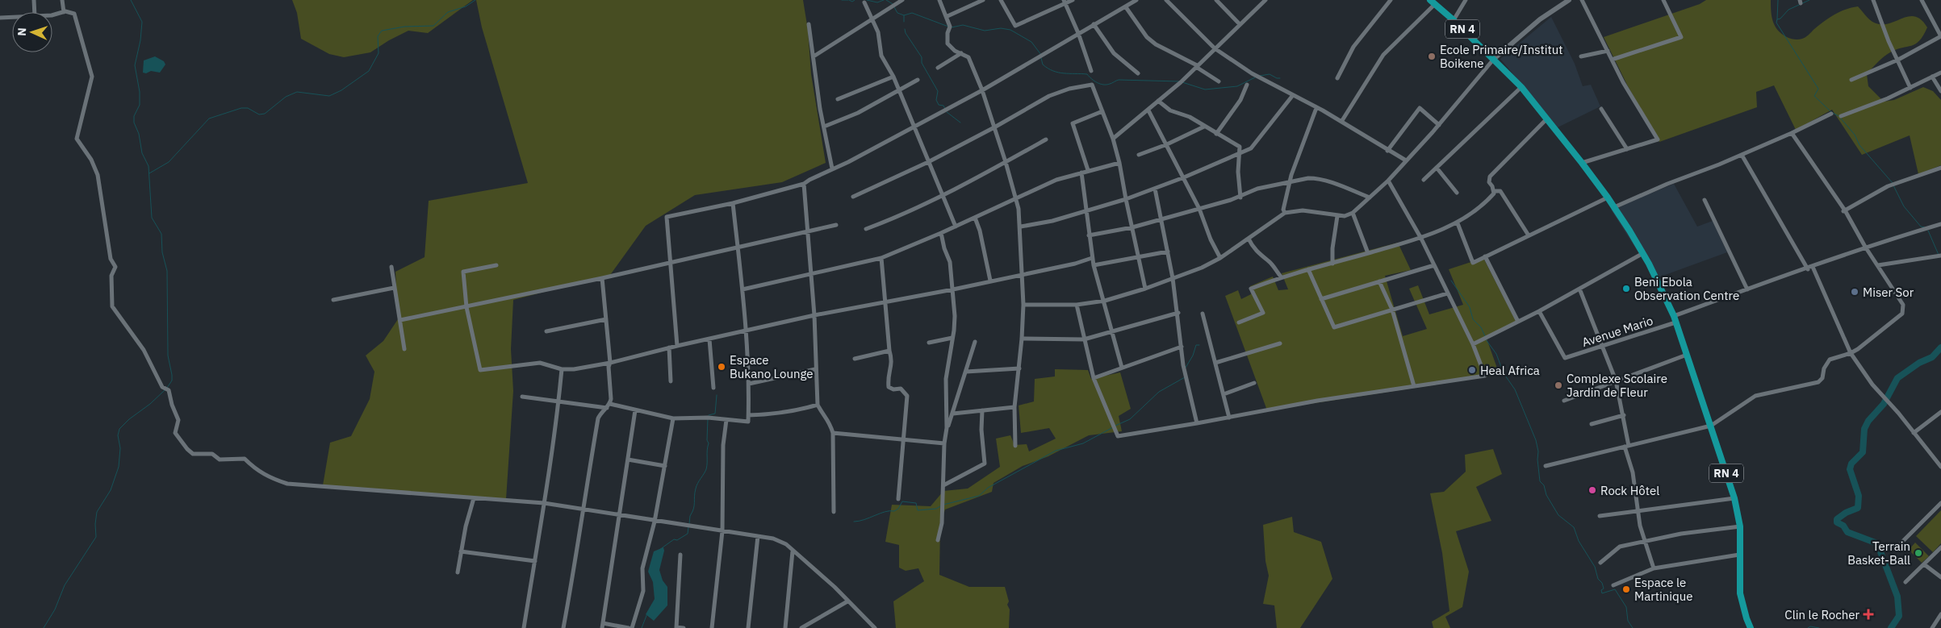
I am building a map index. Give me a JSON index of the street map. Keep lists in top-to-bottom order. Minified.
{"streets":{"highway":["RN 4"],"street":["Avenue Mario"]},"crossings":[["RN 4","Avenue Mario"]],"places":{"other":["Ecole Primaire/Institut Boikene","Beni Ebola Observation Centre","Miser Sor","Espace Bukano Lounge","Heal Africa","Complexe Scolaire Jardin de Fleur","Rock Hôtel","Terrain Basket-Ball","Espace le Martinique"],"health":["Clin le Rocher"]},"north":"left"}
